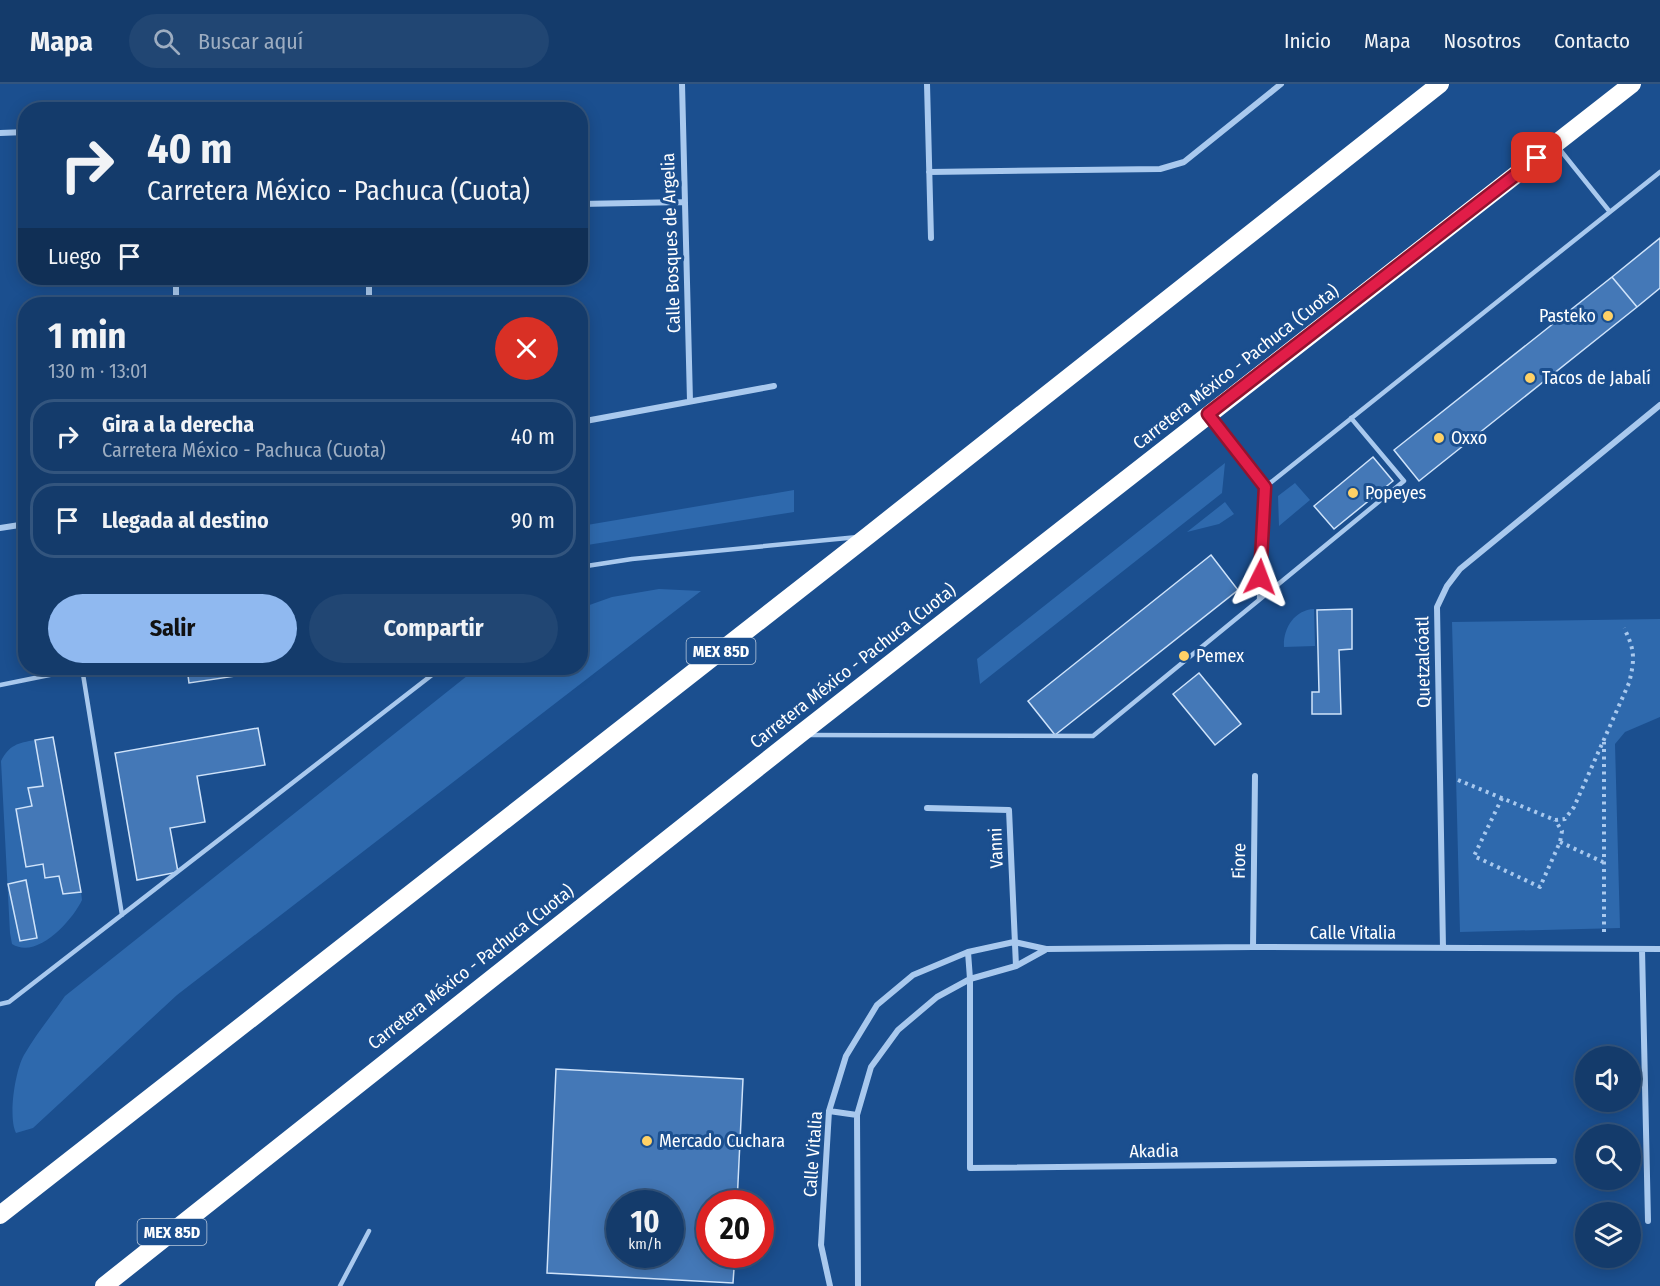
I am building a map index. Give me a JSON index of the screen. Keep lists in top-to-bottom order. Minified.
{"streets":{"highway":["Carretera México - Pachuca (Cuota)","MEX 85D"],"street":["Calle Bosques de Argelia","Quetzalcóatl","Vanni","Fiore","Calle Vitalia","Akadia"]},"crossings":[["Quetzalcóatl","Calle Vitalia"],["Vanni","Calle Vitalia"],["Fiore","Calle Vitalia"],["Calle Vitalia","Akadia"]],"places":["Pasteko","Tacos de Jabalí","Oxxo","Popeyes","Pemex","Mercado Cuchara"],"page":{"header":"Mapa","search":"Buscar aquí","nav":["Inicio","Mapa","Nosotros","Contacto"],"turn":["40 m","Carretera México - Pachuca (Cuota)"],"then":"Luego","heading":["1 min","130 m · 13:01"],"list":[{"name":"Gira a la derecha","note":"Carretera México - Pachuca (Cuota)","value":"40 m"},{"name":"Llegada al destino","value":"90 m"}],"buttons":["Salir","Compartir"],"speed":"10 km/h","limit":"20"}}
